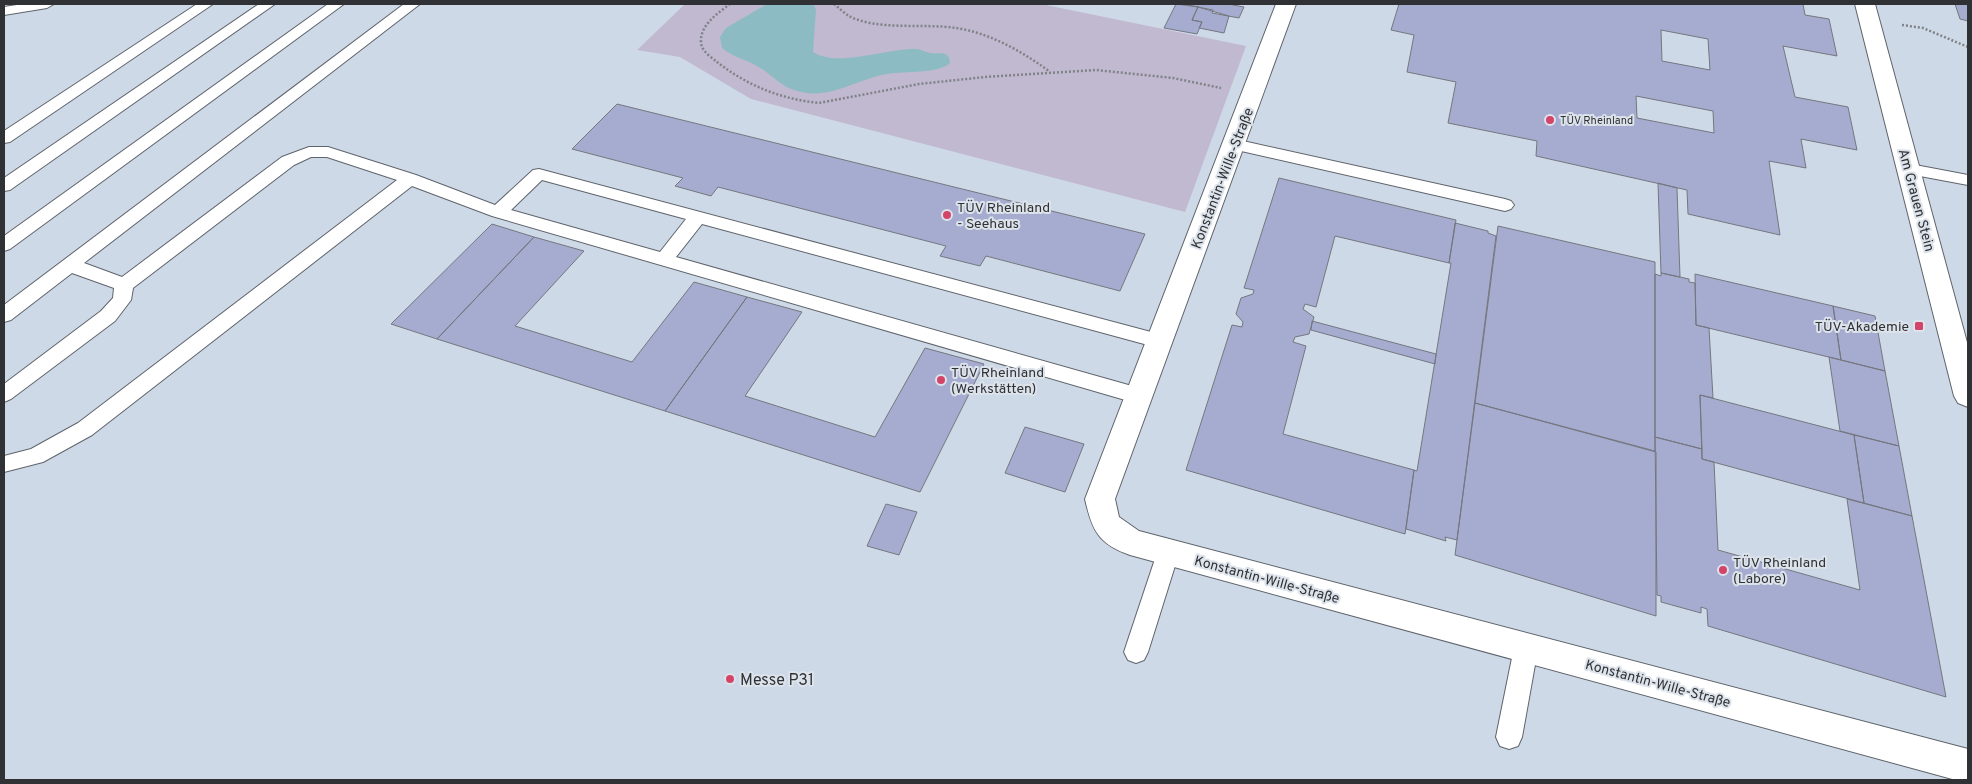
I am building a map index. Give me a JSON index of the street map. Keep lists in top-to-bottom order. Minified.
{"streets":{"street":["Konstantin-Wille-Straße","Am Grauen Stein"]},"places":{"other":["TÜV Rheinland","TÜV Rheinland - Seehaus","TÜV Rheinland (Werkstätten)","TÜV Rheinland (Labore)","Messe P31"],"transit":["TÜV-Akademie"]}}
